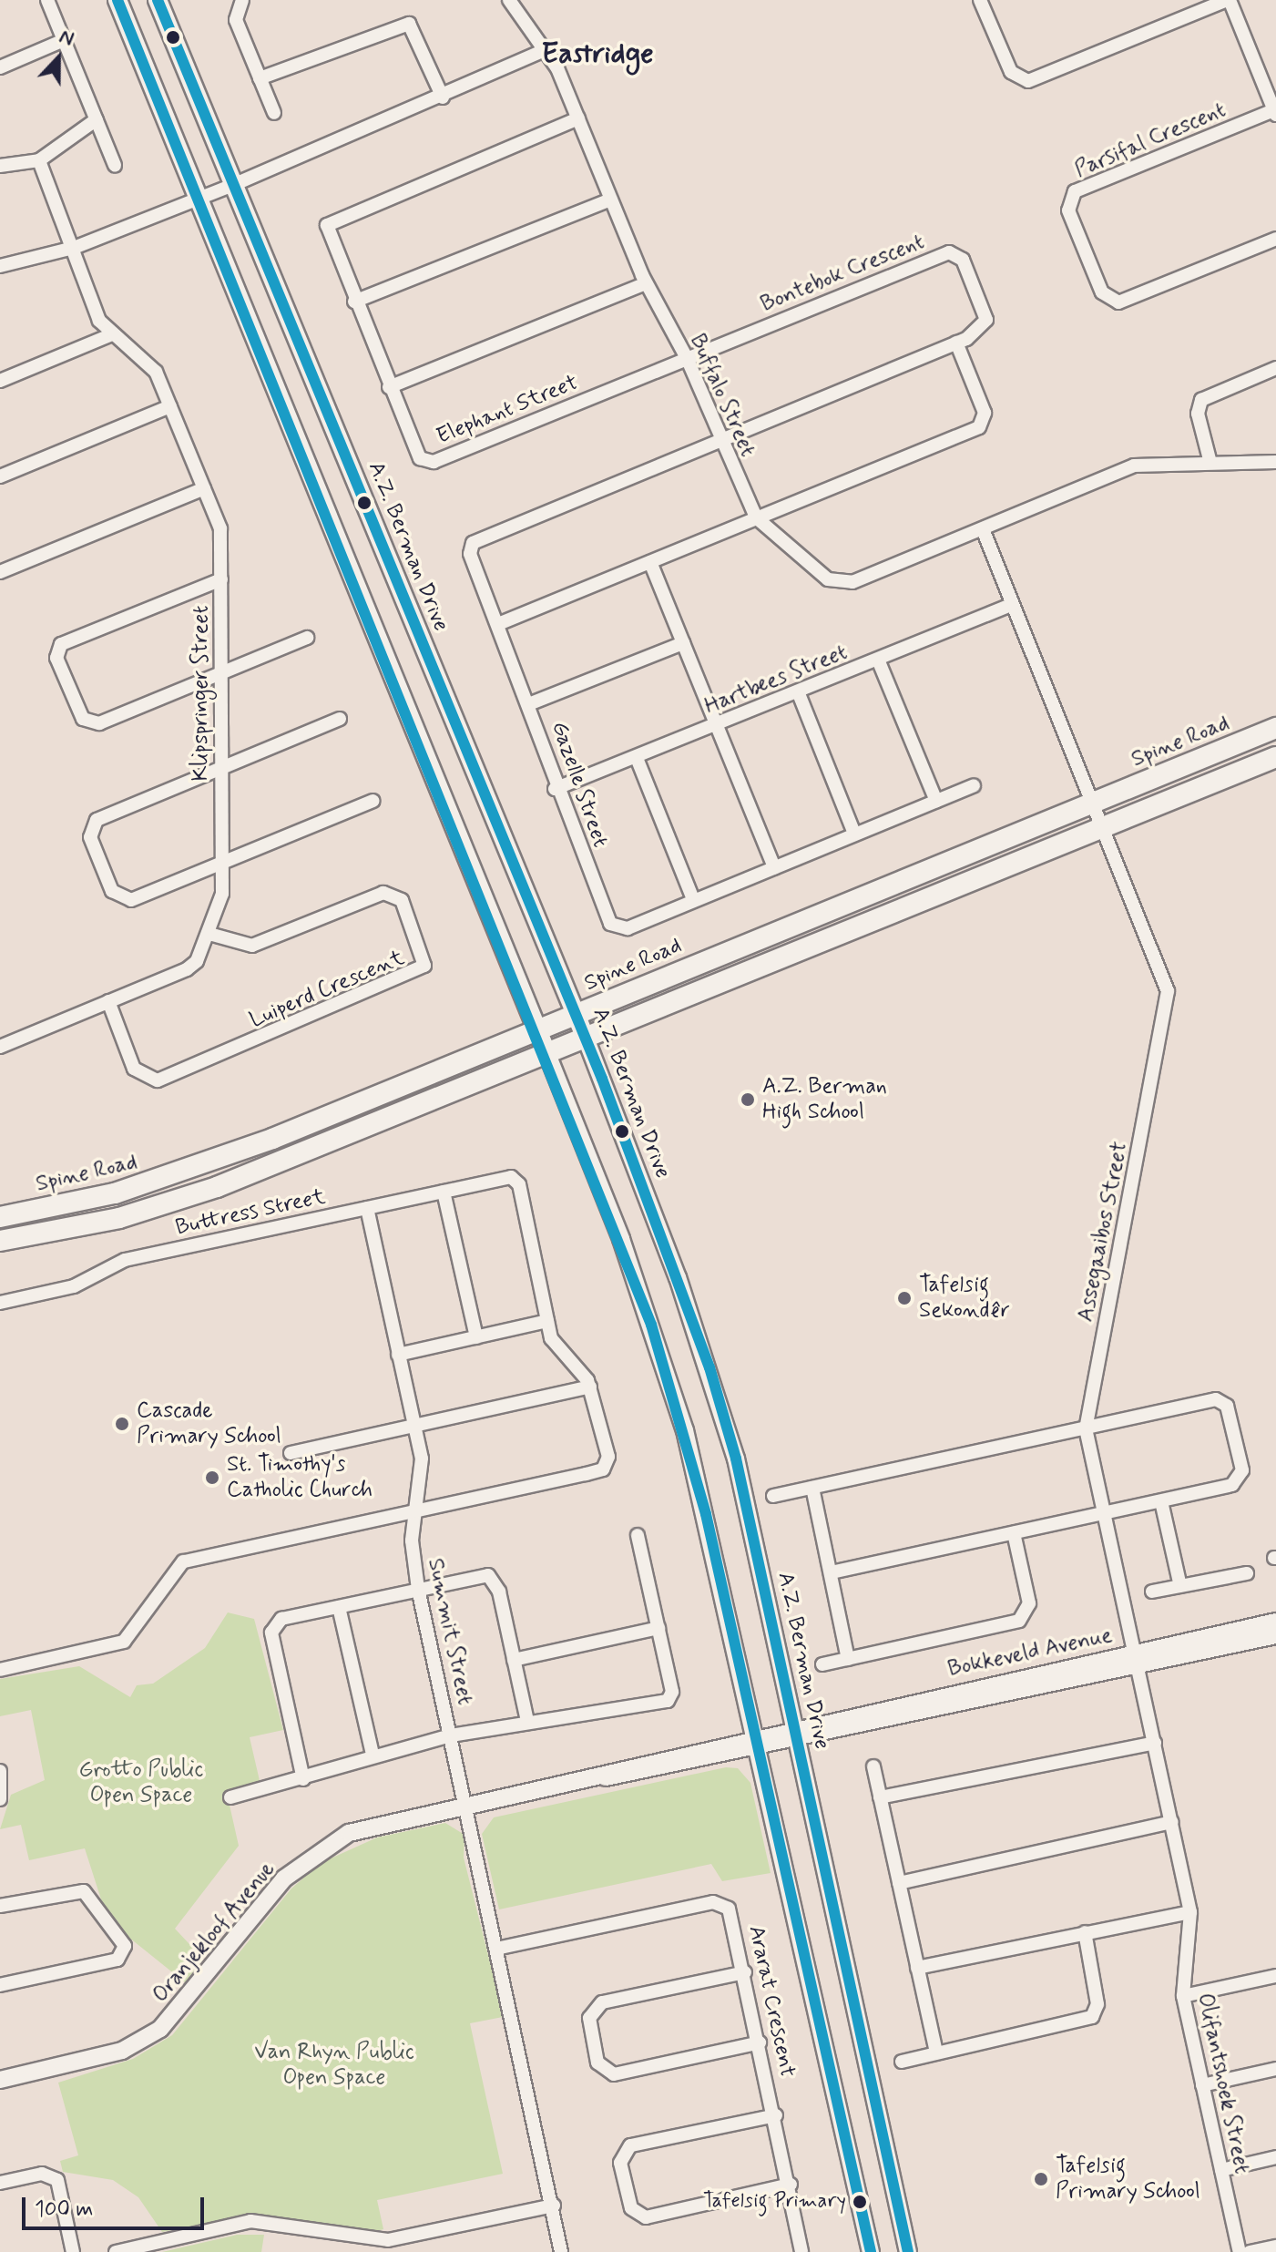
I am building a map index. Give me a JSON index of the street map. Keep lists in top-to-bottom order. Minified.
{"streets":{"main road":["A.Z. Berman Drive","Spine Road"],"street":["Parsifal Crescent","Bontebok Crescent","Buffalo Street","Elephant Street","Hartbees Street","Klipspringer Street","Gazelle Street","Luiperd Crescent","Buttress Street","Assegaaibos Street","Summit Street","Bokkeveld Avenue","Oranjekloof Avenue","Ararat Crescent","Olifantshoek Street"]},"crossings":[["Bontebok Crescent","Buffalo Street"],["Bontebok Crescent","Elephant Street"],["Bontebok Crescent","Gazelle Street"],["Buffalo Street","Elephant Street"],["Buffalo Street","Gazelle Street"],["Buffalo Street","Assegaaibos Street"],["A.Z. Berman Drive","Spine Road"],["A.Z. Berman Drive","Bokkeveld Avenue"],["Hartbees Street","Gazelle Street"],["Hartbees Street","Assegaaibos Street"],["Klipspringer Street","Luiperd Crescent"],["Spine Road","Assegaaibos Street"],["Buttress Street","Summit Street"],["Assegaaibos Street","Bokkeveld Avenue"],["Assegaaibos Street","Olifantshoek Street"],["Summit Street","Oranjekloof Avenue"],["Summit Street","Ararat Crescent"],["Bokkeveld Avenue","Oranjekloof Avenue"],["Bokkeveld Avenue","Olifantshoek Street"]],"districts":["Eastridge"],"parks":["Grotto Public Open Space","Van Rhyn Public Open Space"],"places":["A.Z. Berman High School","Tafelsig Sekondêr","Cascade Primary School","St. Timothy's Catholic Church","Tafelsig Primary School","Tafelsig Primary"],"scale_bar":"100 m","north":"top"}
